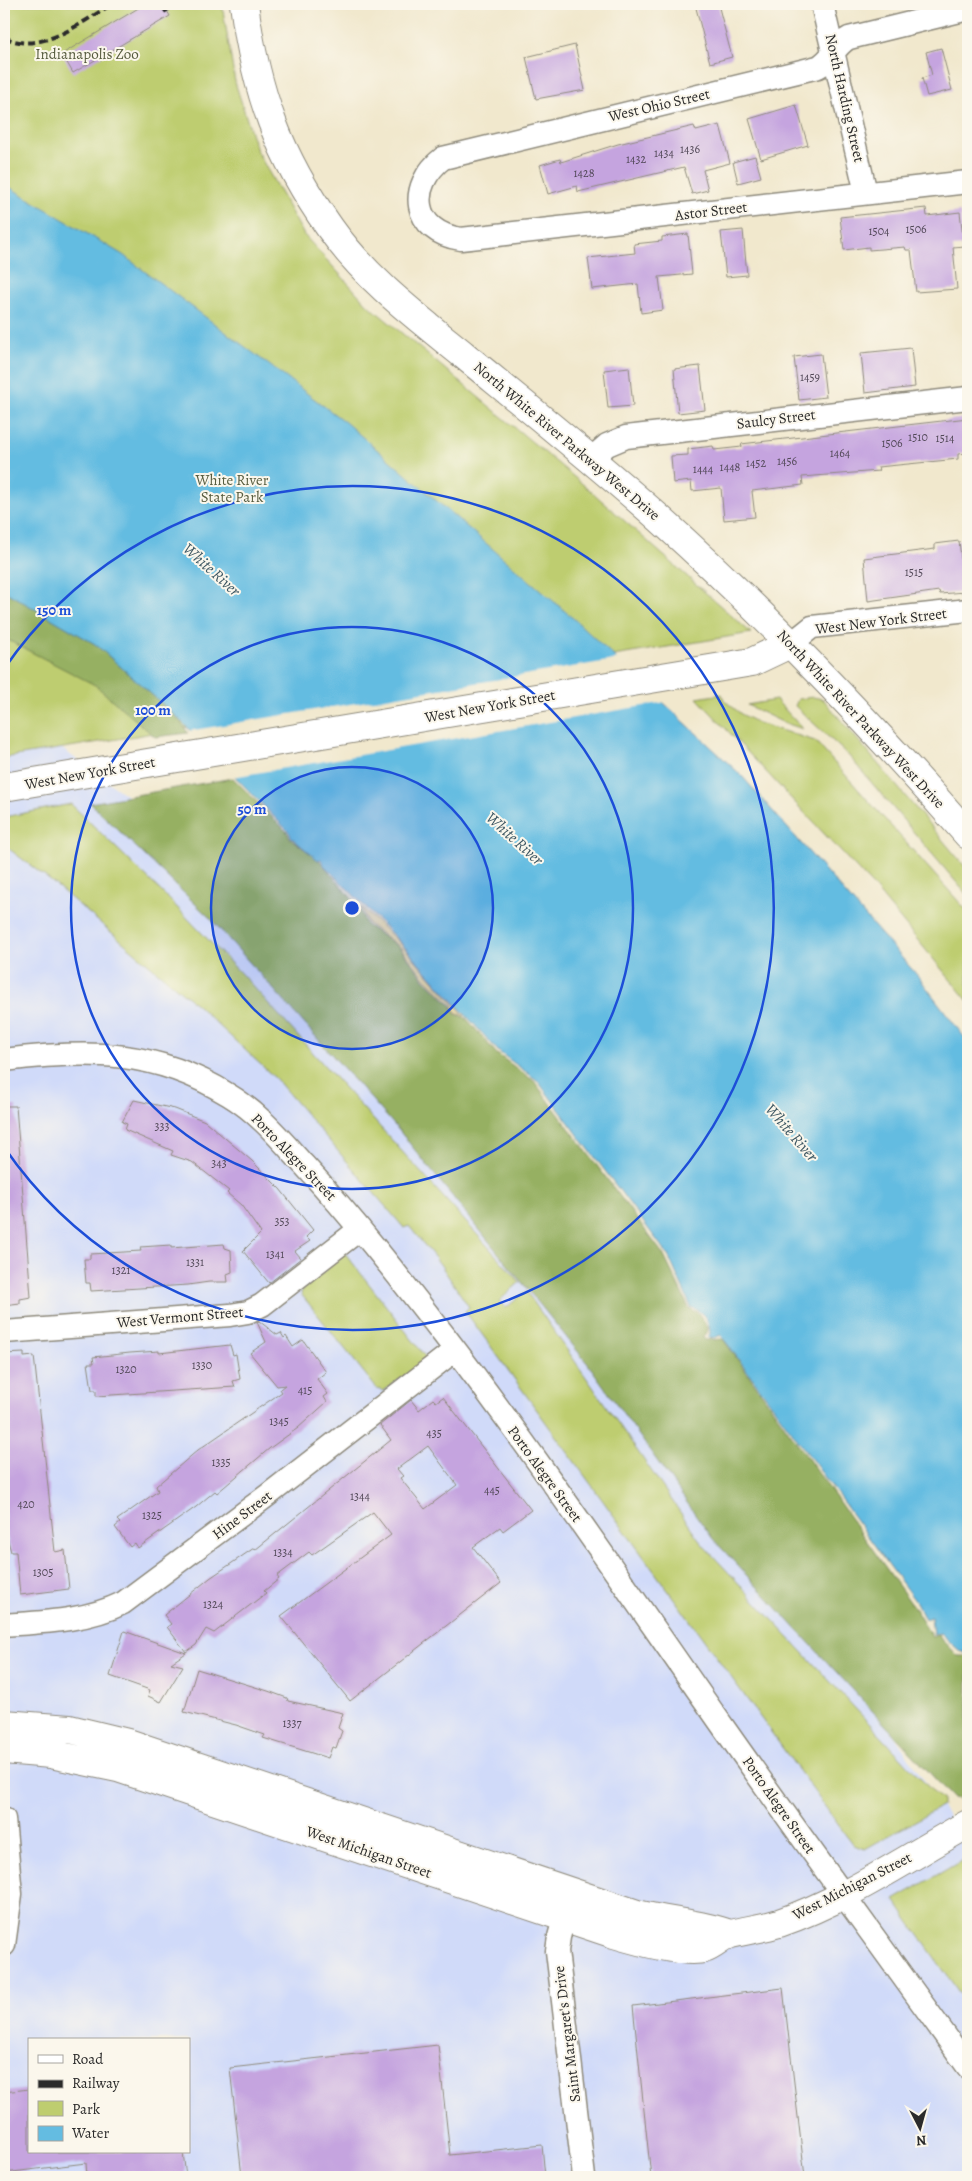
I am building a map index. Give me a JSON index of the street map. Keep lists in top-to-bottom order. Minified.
{"streets":{"main road":["North White River Parkway West Drive","West New York Street","West Michigan Street"],"street":["North Harding Street","West Ohio Street","Astor Street","Saulcy Street","Porto Alegre Street","West Vermont Street","Hine Street","Saint Margaret's Drive"]},"crossings":[["North Harding Street","West Ohio Street"],["North Harding Street","Astor Street"],["West Ohio Street","Astor Street"],["Saulcy Street","North White River Parkway West Drive"],["North White River Parkway West Drive","West New York Street"],["Porto Alegre Street","West Vermont Street"],["Porto Alegre Street","Hine Street"],["Porto Alegre Street","West Michigan Street"],["West Michigan Street","Saint Margaret's Drive"]],"water":["White River"],"parks":["Indianapolis Zoo","White River State Park"],"house_numbers":["1436","1434","1432","1428","1506","1504","1459","1510","1514","1506","1464","1456","1452","1448","1444","1515","333","343","353","1341","1331","1321","1330","1320","415","1345","435","1335","445","1344","420","1325","1334","1305","1324","1337"],"legend":["Road","Railway","Park","Water"],"north":"bottom","rings":["150 m","100 m","50 m"]}
